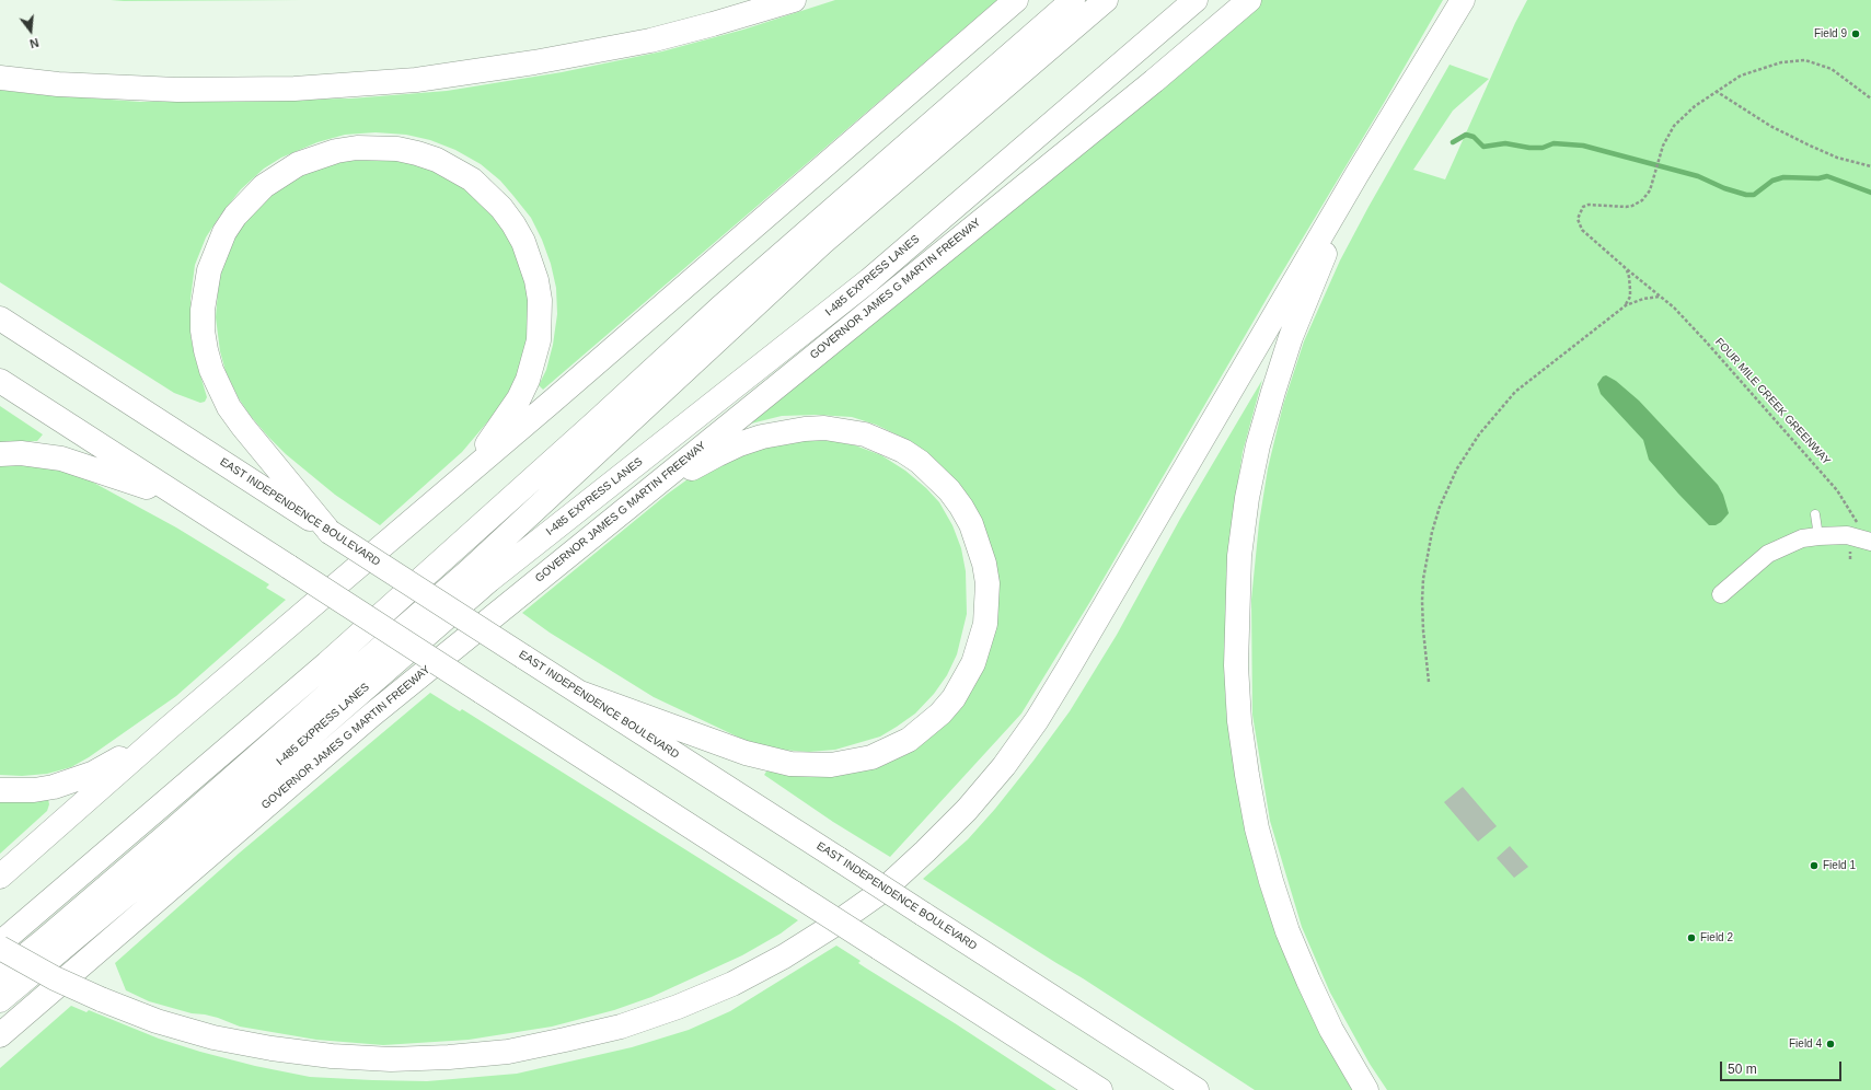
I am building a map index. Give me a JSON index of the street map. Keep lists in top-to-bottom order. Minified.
{"streets":{"highway":["I-485 EXPRESS LANES","GOVERNOR JAMES G MARTIN FREEWAY","EAST INDEPENDENCE BOULEVARD"],"path":["FOUR MILE CREEK GREENWAY"]},"places":["Field 9","Field 1","Field 2","Field 4"],"scale_bar":"50 m","north":"bottom"}
